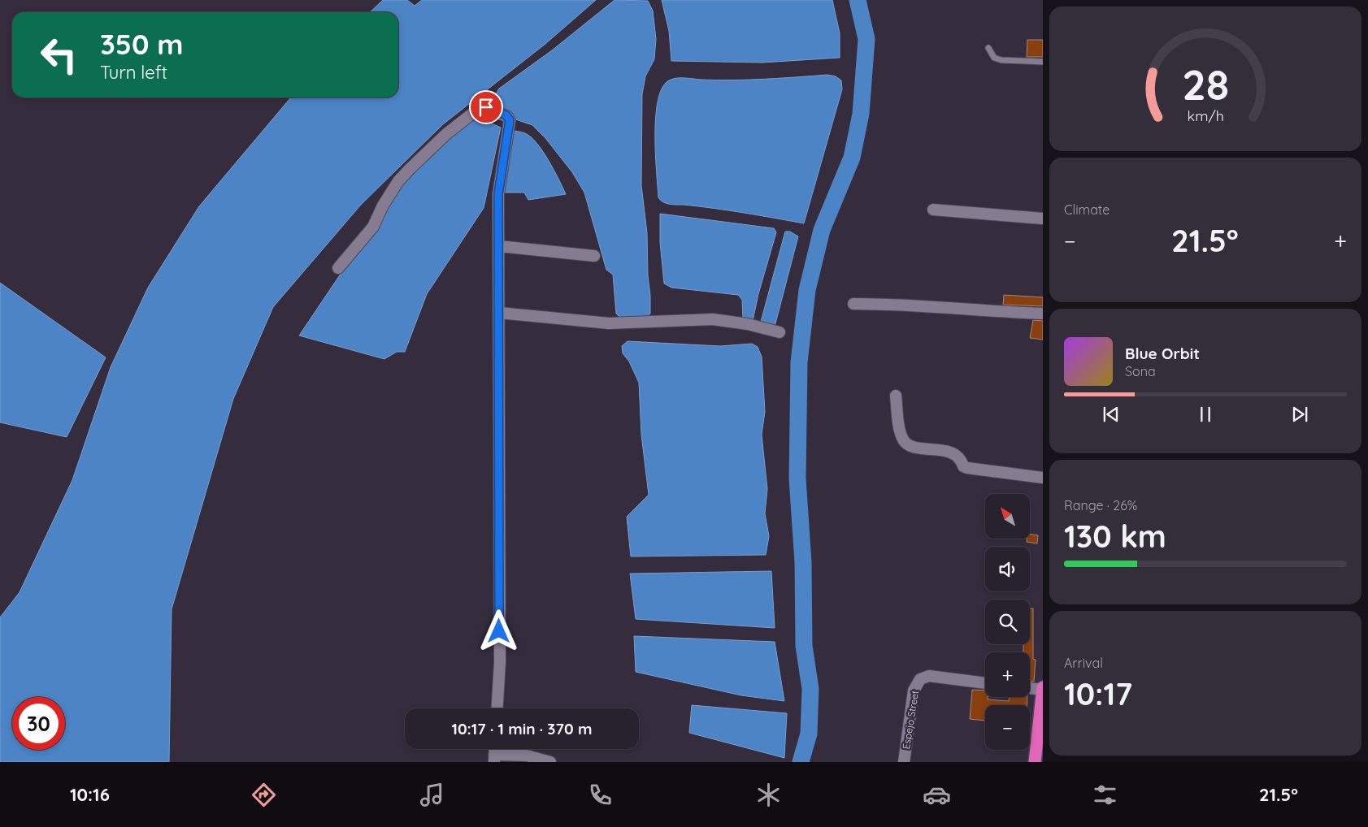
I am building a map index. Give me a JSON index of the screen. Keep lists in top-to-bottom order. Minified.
{"streets":{"street":["Espejo Street"]},"north":"top left","page":{"turn":["350 m","Turn left"],"tile":["Climate",["Range · 26%","130 km"],["Arrival","10:17"]],"heat":["−","21.5°","+"],"song":["Blue Orbit","Sona"],"map_buttons":["+","−"],"limit":"30","trip":"10:17 · 1 min · 370 m","tabs":["10:16","21.5°"],"gauge":["28","km/h"]}}
